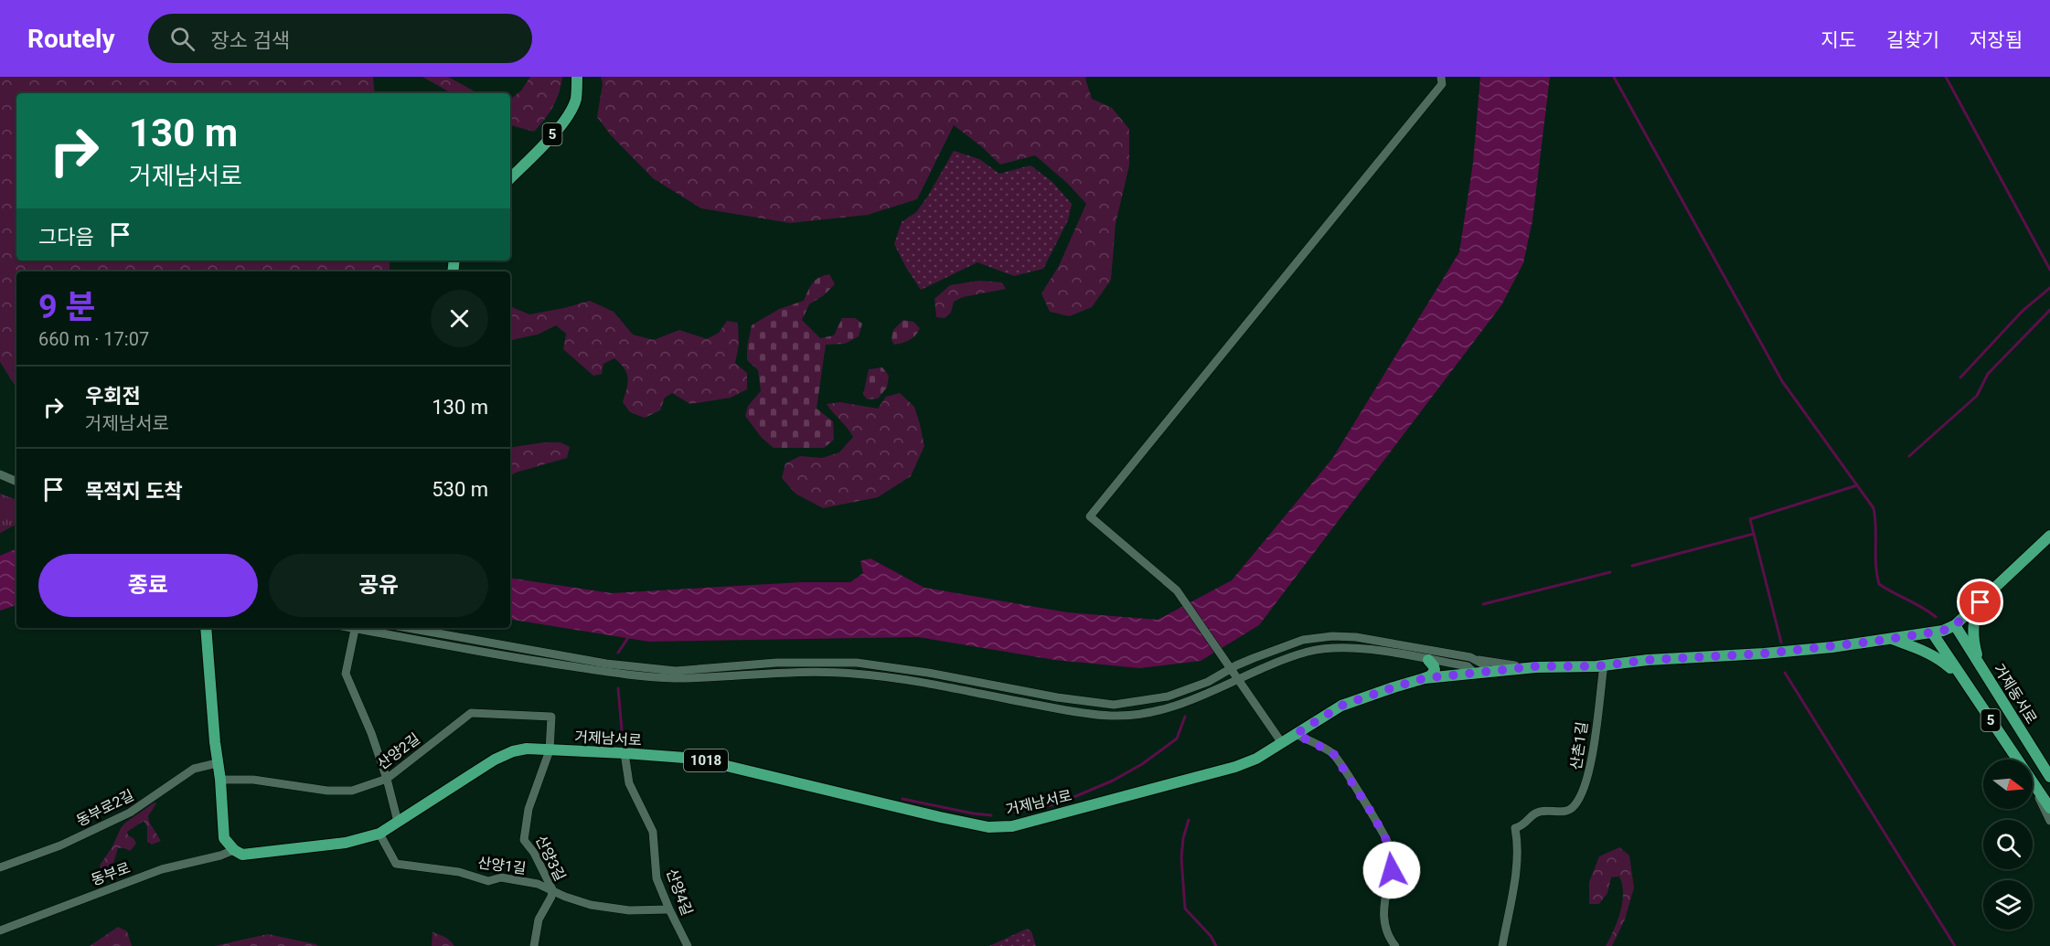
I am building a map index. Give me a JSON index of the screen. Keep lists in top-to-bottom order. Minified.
{"streets":{"main road":["5","거제동서로","거제남서로","1018"],"street":["산촌1길","산양2길","동부로2길","산양3길","산양1길","동부로","산양4길"]},"crossings":[["5","거제남서로"],["거제동서로","거제남서로"],["거제남서로","산촌1길"],["거제남서로","산양2길"],["거제남서로","산양3길"],["거제남서로","산양1길"],["거제남서로","동부로"],["거제남서로","산양4길"],["산양2길","산양3길"],["산양3길","산양1길"],["산양1길","산양4길"]],"north":"right","page":{"header":"Routely","search":"장소 검색","nav":["지도","길찾기","저장됨"],"turn":["130 m","거제남서로"],"then":"그다음","heading":["9 분","660 m · 17:07"],"list":[{"name":"우회전","note":"거제남서로","value":"130 m"},{"name":"목적지 도착","value":"530 m"}],"buttons":["종료","공유"]}}
